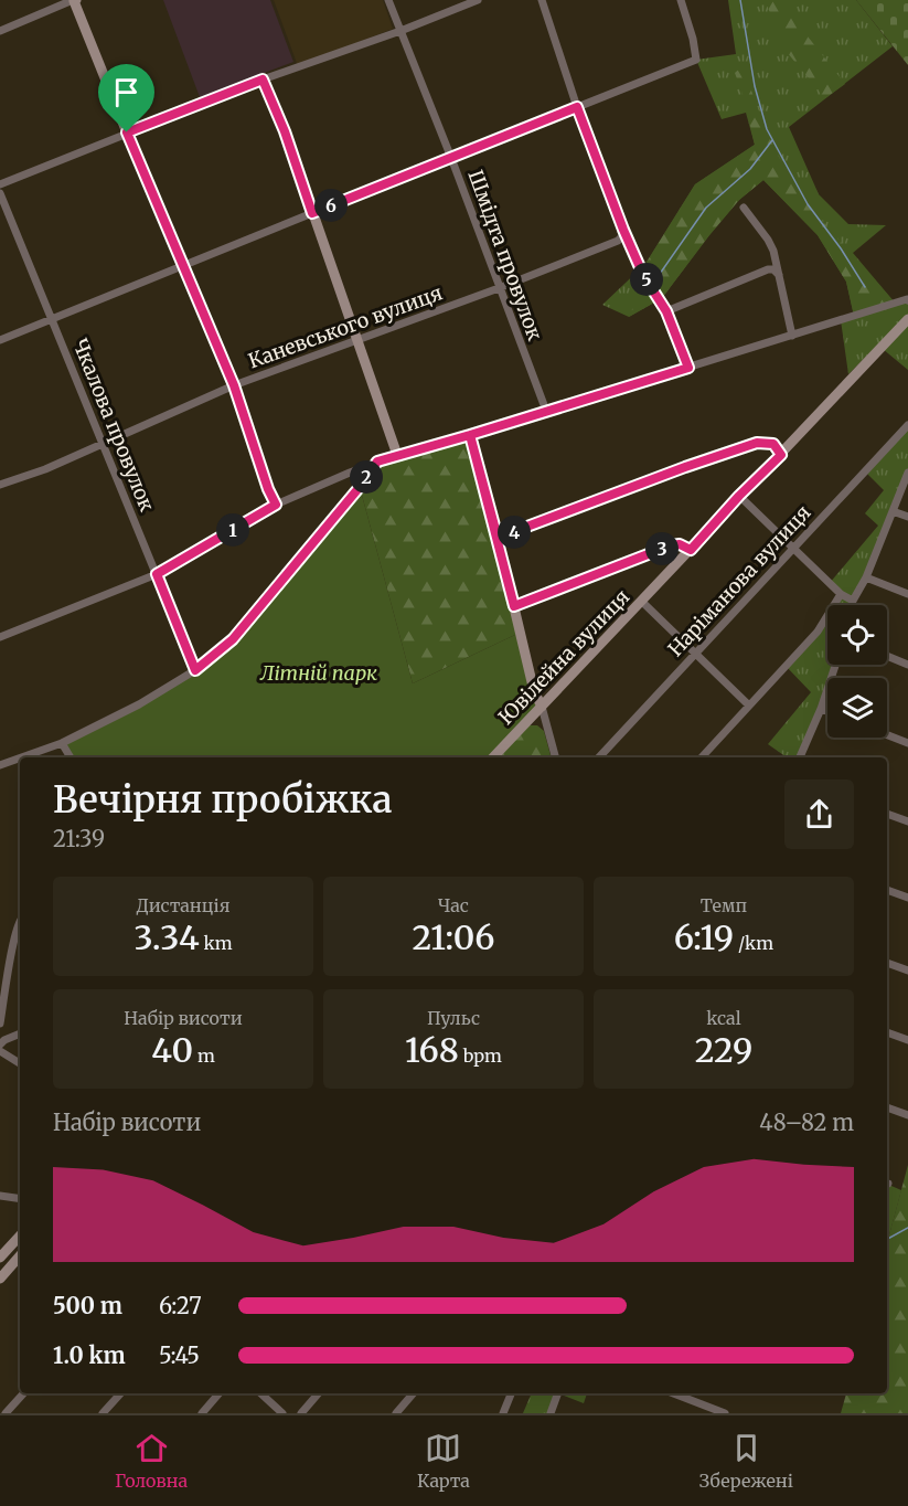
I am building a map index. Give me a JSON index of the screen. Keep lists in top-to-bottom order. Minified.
{"streets":{"street":["Шмідта провулок","Каневського вулиця","Чкалова провулок","Наріманова вулиця","Ювілейна вулиця"]},"crossings":[["Шмідта провулок","Каневського вулиця"],["Каневського вулиця","Чкалова провулок"]],"parks":["Літній парк"],"page":{"pins":["6","5","2","1","4","3"],"heading":["Вечірня пробіжка","21:39"],"stats":[["Дистанція","3.34 km"],["Час","21:06"],["Темп","6:19 /km"],["Набір висоти","40 m"],["Пульс","168 bpm"],["kcal","229"]],"chart":["Набір висоти","48–82 m"],"list":[{"name":"500 m","note":"6:27"},{"name":"1.0 km","note":"5:45"}],"tabs":["Головна","Карта","Збережені"]}}
